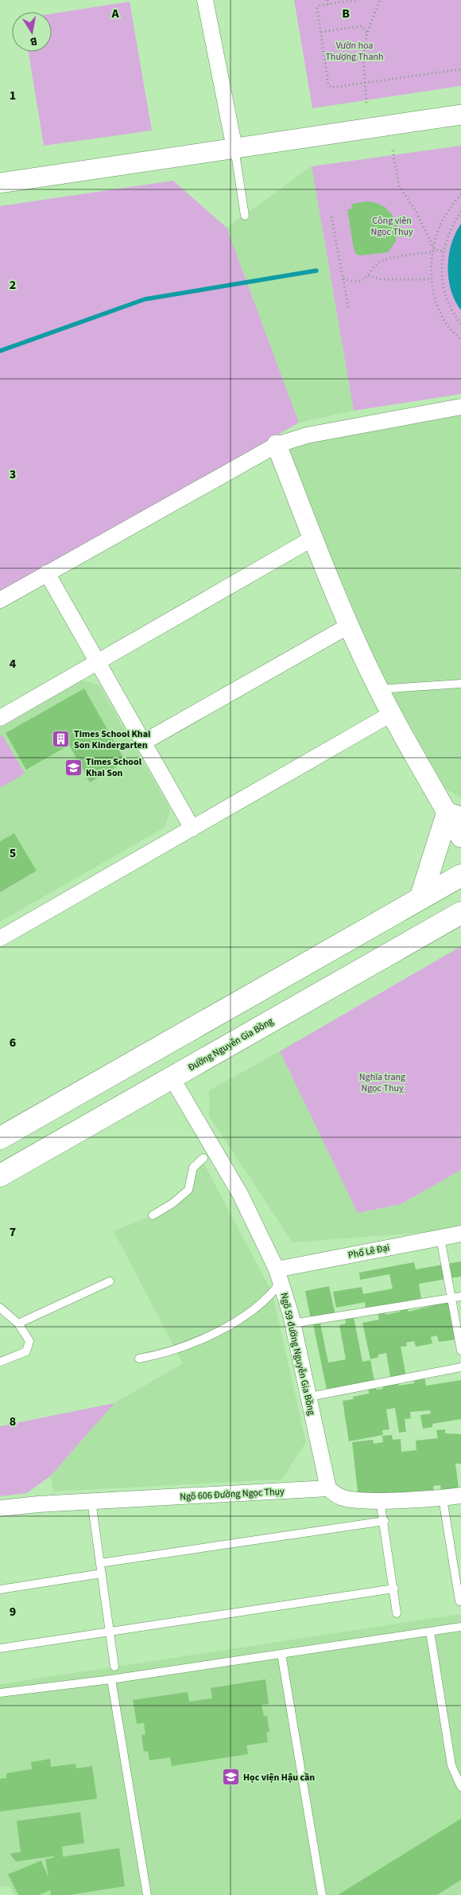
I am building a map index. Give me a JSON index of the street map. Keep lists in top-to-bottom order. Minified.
{"streets":{"main road":["Đường Nguyễn Gia Bồng"],"street":["Phố Lê Đại","Ngõ 59 đường Nguyễn Gia Bồng","Ngõ 606 Đường Ngọc Thụy"]},"crossings":[["Đường Nguyễn Gia Bồng","Ngõ 59 đường Nguyễn Gia Bồng"],["Phố Lê Đại","Ngõ 59 đường Nguyễn Gia Bồng"],["Ngõ 59 đường Nguyễn Gia Bồng","Ngõ 606 Đường Ngọc Thụy"]],"parks":["Vườn hoa Thượng Thanh","Công viên Ngọc Thụy","Nghĩa trang Ngọc Thuỵ"],"places":{"building":["Times School Khai Son Kindergarten"],"school or university":["Times School Khai Son","Học viện Hậu cần"]},"north":"bottom","grid":{"columns":["A","B"],"rows":["1","2","3","4","5","6","7","8","9"]}}
